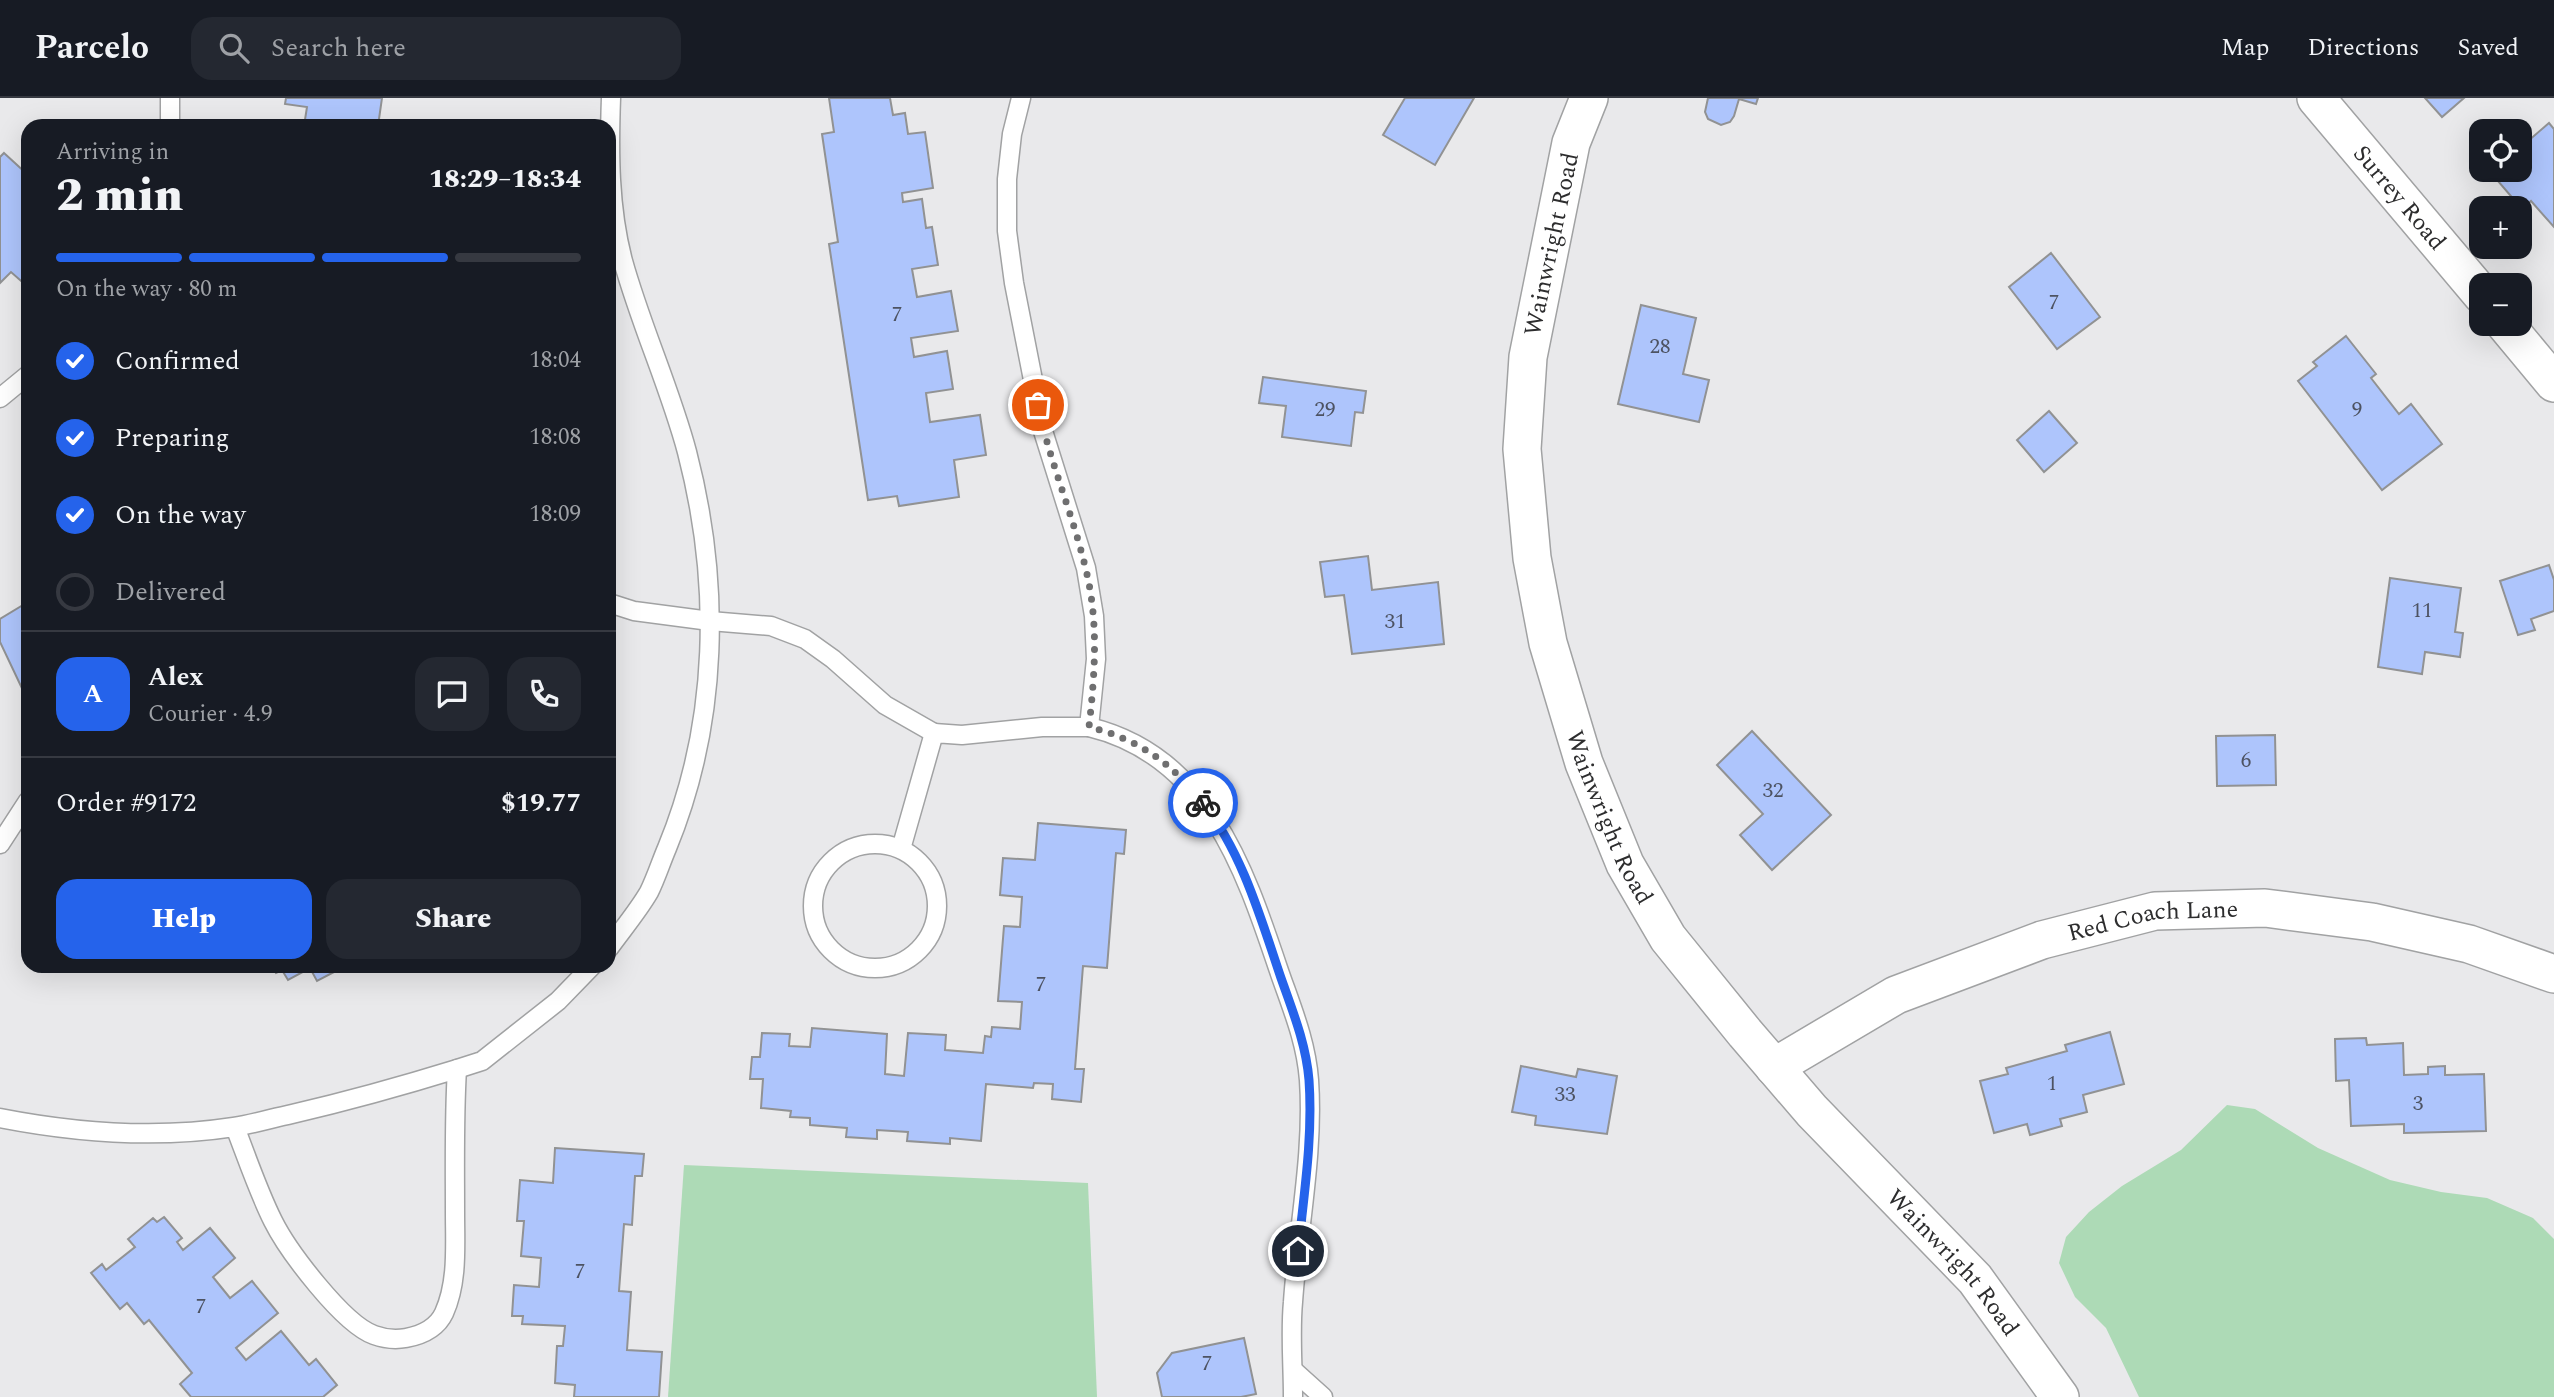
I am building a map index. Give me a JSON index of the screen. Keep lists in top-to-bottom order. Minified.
{"streets":{"street":["Surrey Road","Wainwright Road","Red Coach Lane"]},"crossings":[["Wainwright Road","Red Coach Lane"]],"house_numbers":["7","7","28","29","9","11","31","6","32","7","1","33","3","7","7","7"],"page":{"header":"Parcelo","search":"Search here","nav":["Map","Directions","Saved"],"map_buttons":["+","−"],"heading":["2 min","Arriving in","18:29–18:34"],"panel":["Alex","Courier · 4.9","Order #9172","$19.77"],"bar":"On the way · 80 m","list":[["Confirmed","18:04"],["Preparing","18:08"],["On the way","18:09"],"Delivered"],"round":"A","buttons":["Help","Share"]}}
